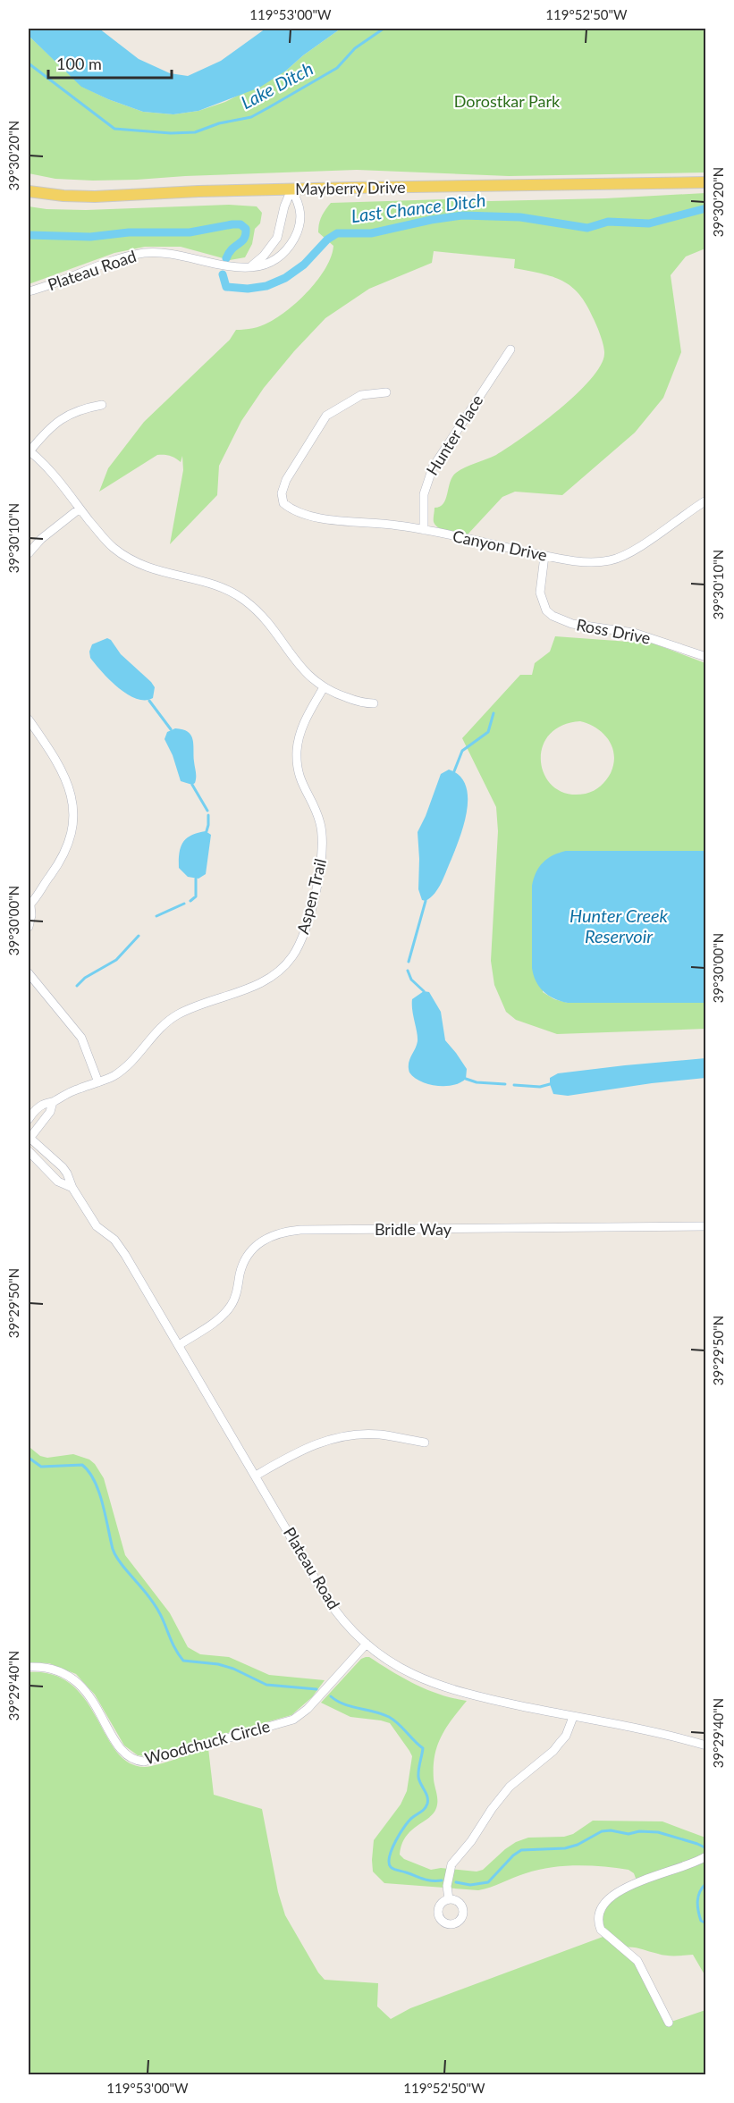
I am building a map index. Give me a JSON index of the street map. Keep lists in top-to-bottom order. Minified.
{"streets":{"main road":["Mayberry Drive"],"street":["Plateau Road","Hunter Place","Canyon Drive","Ross Drive","Aspen Trail","Bridle Way","Woodchuck Circle"]},"crossings":[["Mayberry Drive","Plateau Road"],["Plateau Road","Bridle Way"],["Plateau Road","Woodchuck Circle"],["Hunter Place","Canyon Drive"],["Canyon Drive","Ross Drive"]],"water":["Lake Ditch","Last Chance Ditch","Hunter Creek Reservoir"],"parks":["Dorostkar Park"],"scale_bar":"100 m","coordinates":["119°53'00\"W","119°52'50\"W","39°30'20\"N","39°30'10\"N","39°30'00\"N","39°29'50\"N","39°29'40\"N"]}
